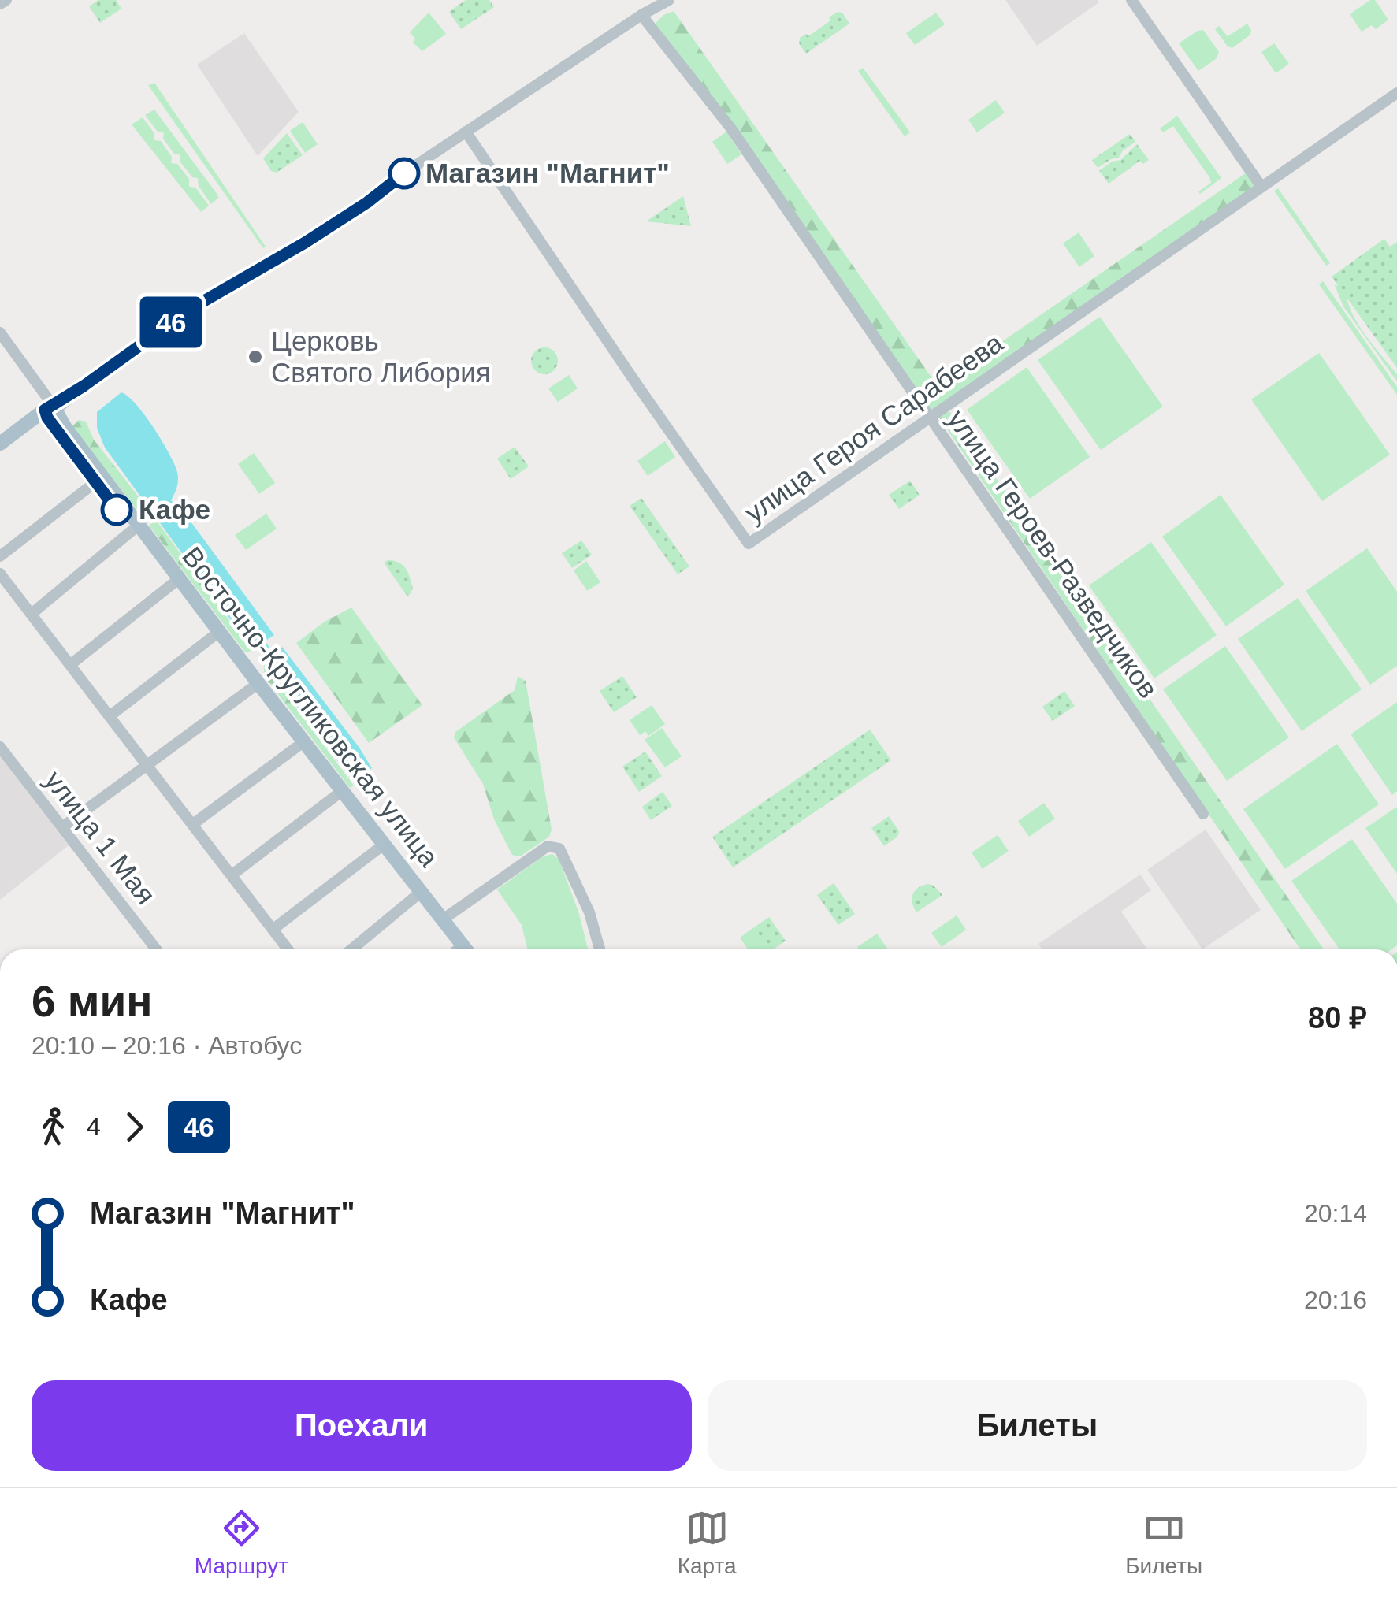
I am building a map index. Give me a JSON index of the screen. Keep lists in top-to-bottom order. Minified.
{"streets":{"main road":["Восточно-Кругликовская улица"],"street":["улица Героя Сарабеева","улица Героев-Разведчиков","улица 1 Мая"]},"crossings":[["улица Героя Сарабеева","улица Героев-Разведчиков"]],"places":["Магазин \"Магнит\"","Церковь Святого Либория","Кафе"],"lines":["bus line 46"],"page":{"on_map":"46","heading":["6 мин","20:10 – 20:16 · Автобус","80 ₽"],"legs":["4","46"],"list":[{"name":"Магазин \"Магнит\"","value":"20:14"},{"name":"Кафе","value":"20:16"}],"buttons":["Поехали","Билеты"],"tabs":["Маршрут","Карта","Билеты"]}}
